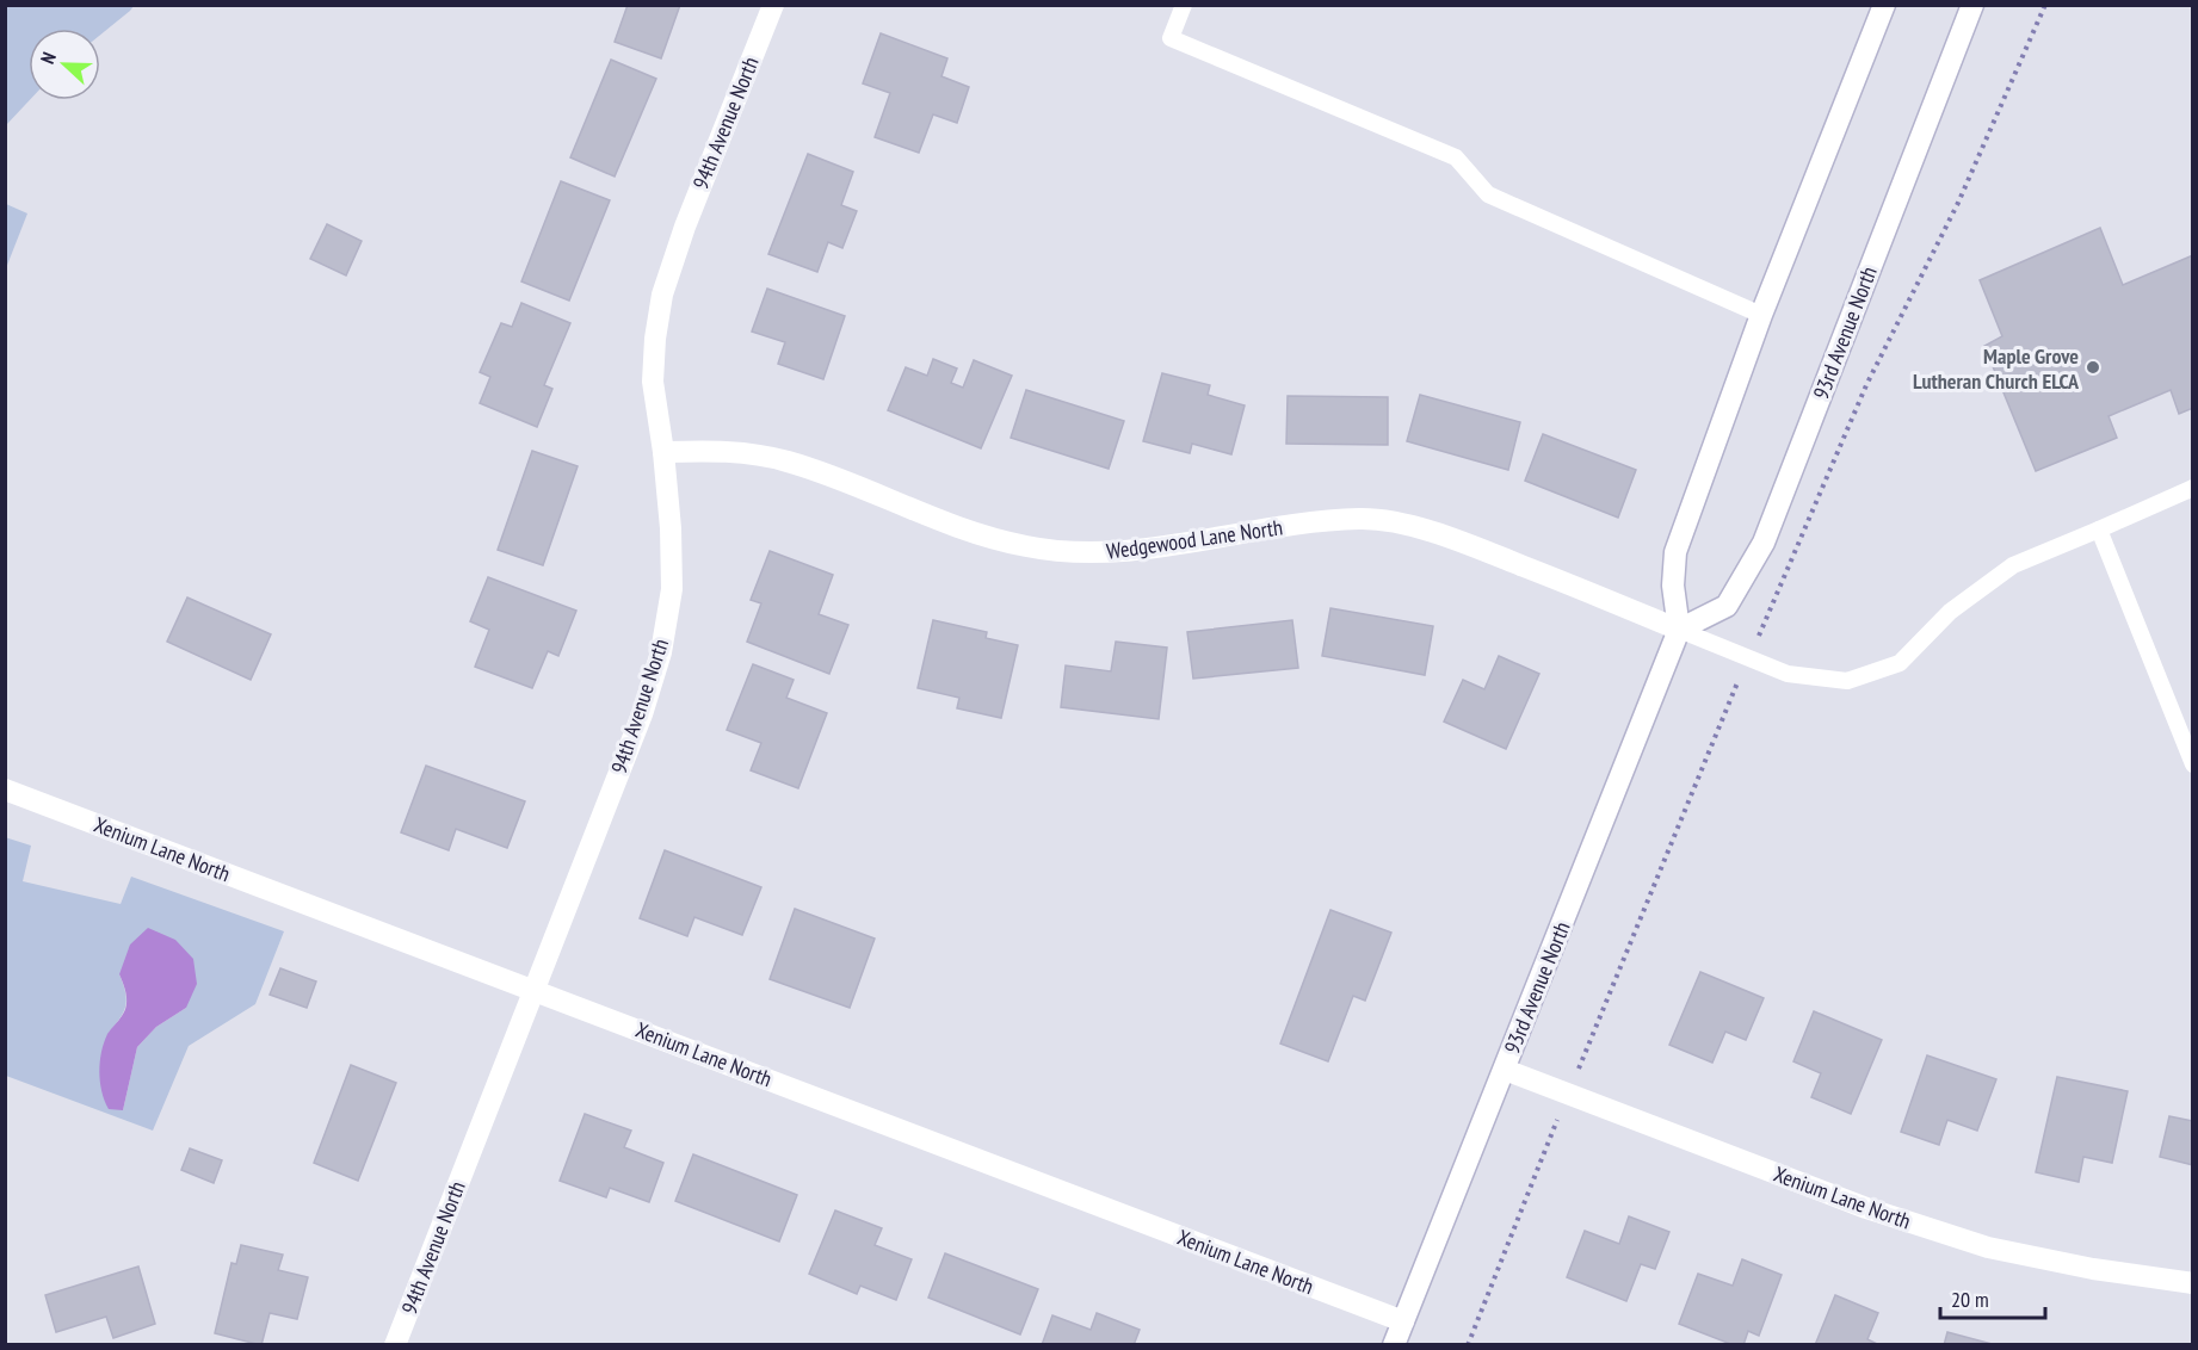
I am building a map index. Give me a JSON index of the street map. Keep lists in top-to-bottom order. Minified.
{"streets":{"street":["94th Avenue North","93rd Avenue North","Wedgewood Lane North","Xenium Lane North"]},"crossings":[["94th Avenue North","Wedgewood Lane North"],["94th Avenue North","Xenium Lane North"],["93rd Avenue North","Wedgewood Lane North"],["93rd Avenue North","Xenium Lane North"]],"places":["Maple Grove Lutheran Church ELCA"],"scale_bar":"20 m","north":"left"}
